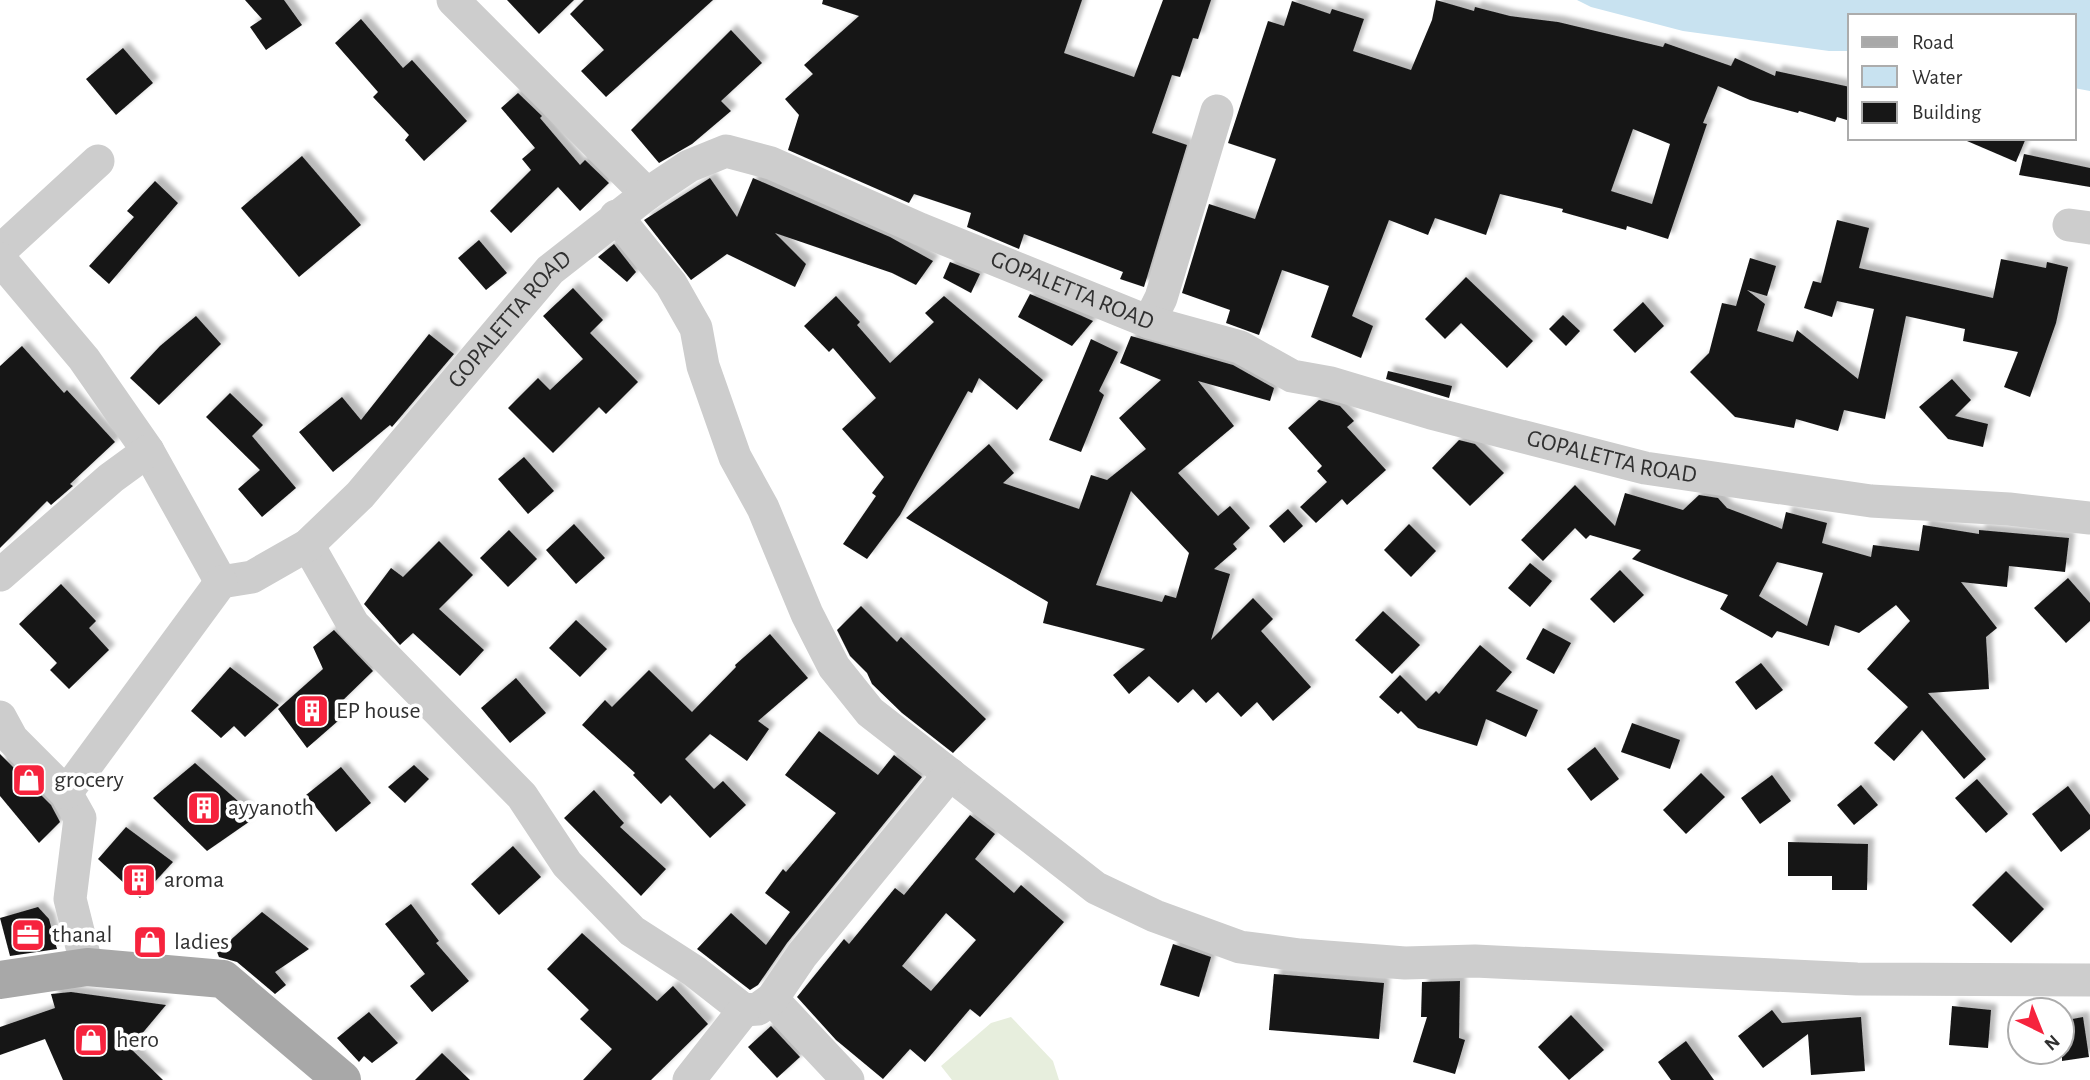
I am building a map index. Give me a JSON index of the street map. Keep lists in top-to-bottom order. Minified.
{"streets":{"street":["GOPALETTA ROAD"]},"places":{"building":["EP house","ayyanoth","aroma"],"shop":["grocery","ladies","hero"],"office":["thanal"]},"legend":["Road","Water","Building"],"north":"bottom right"}
